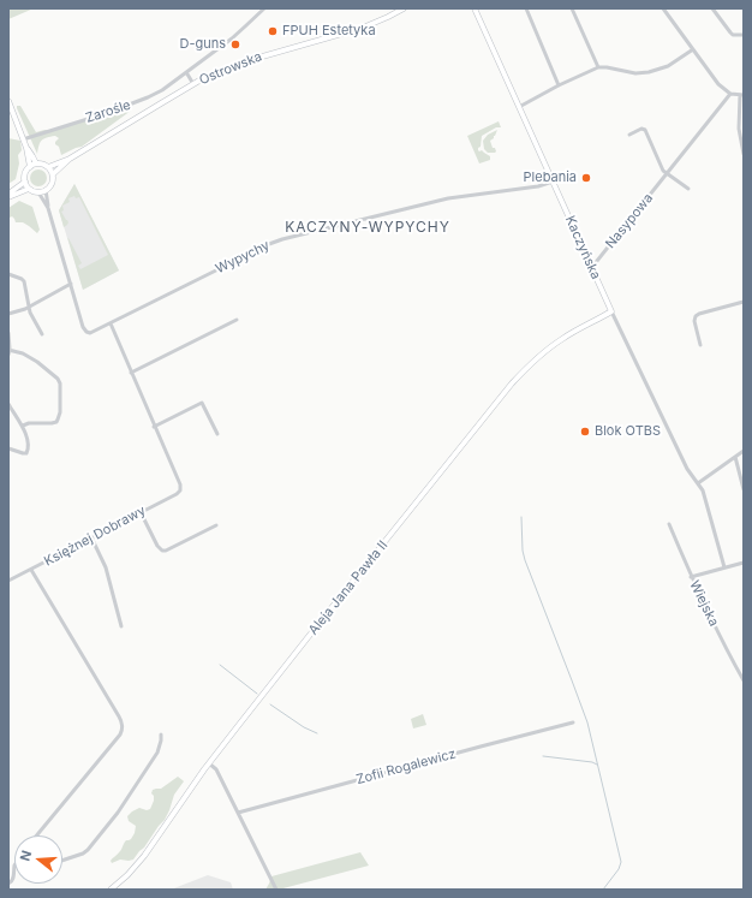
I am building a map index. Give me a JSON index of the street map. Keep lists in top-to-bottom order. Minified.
{"streets":{"street":["Ostrowska","Zarośle","Nasypowa","Kaczyńska","Wypychy","Księżnej Dobrawy","Aleja Jana Pawła II","Wiejska","Zofii Rogalewicz"]},"crossings":[["Nasypowa","Kaczyńska"],["Kaczyńska","Wypychy"],["Kaczyńska","Aleja Jana Pawła II"]],"districts":["KACZYNY-WYPYCHY"],"places":["FPUH Estetyka","D-guns","Plebania","Blok OTBS"],"north":"left"}
